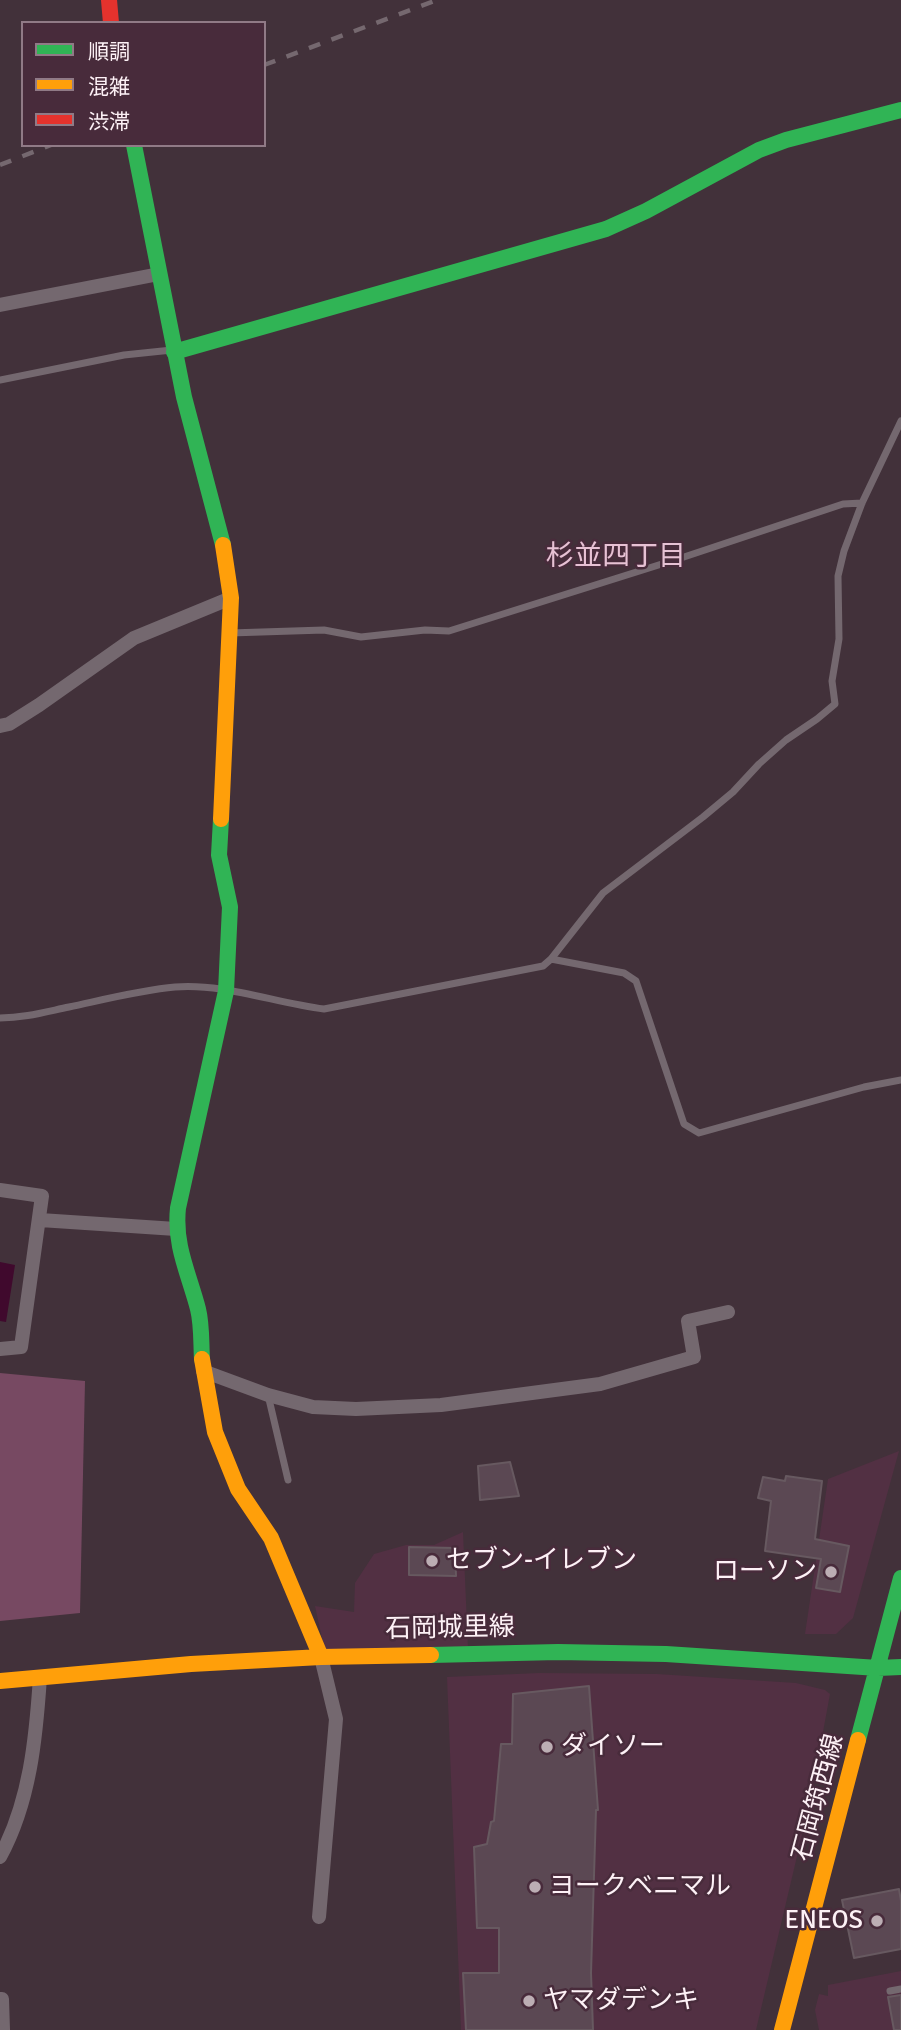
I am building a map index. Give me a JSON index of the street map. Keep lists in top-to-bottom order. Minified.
{"streets":{"street":["石岡城里線","石岡筑西線"]},"crossings":[["石岡城里線","石岡筑西線"]],"districts":["杉並四丁目"],"places":["セブン-イレブン","ローソン","ダイソー","ヨークベニマル","ENEOS","ヤマダデンキ"],"legend":["順調","混雑","渋滞"]}
